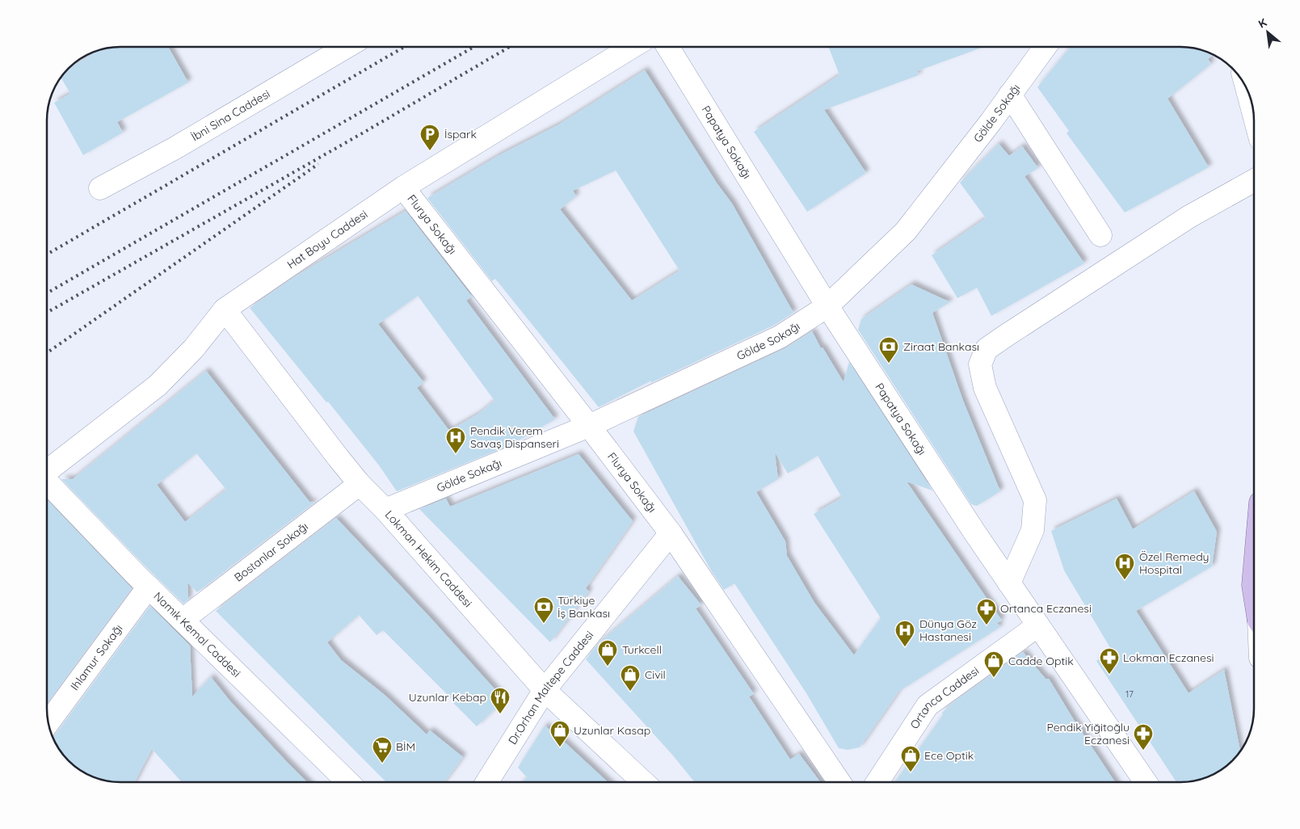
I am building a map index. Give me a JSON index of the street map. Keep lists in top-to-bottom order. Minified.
{"streets":{"street":["Gölde Sokağı","İbni Sina Caddesi","Papatya Sokağı","Flurya Sokağı","Hat Boyu Caddesi","Bostanlar Sokağı","Lokman Hekim Caddesi","Namık Kemal Caddesi","Ihlamur Sokağı","Dr.Orhan Maltepe Caddesi","Ortanca Caddesi"]},"crossings":[["Gölde Sokağı","Papatya Sokağı"],["Gölde Sokağı","Flurya Sokağı"],["Gölde Sokağı","Lokman Hekim Caddesi"],["Papatya Sokağı","Ortanca Caddesi"],["Flurya Sokağı","Hat Boyu Caddesi"],["Flurya Sokağı","Dr.Orhan Maltepe Caddesi"],["Hat Boyu Caddesi","Lokman Hekim Caddesi"],["Bostanlar Sokağı","Lokman Hekim Caddesi"],["Bostanlar Sokağı","Namık Kemal Caddesi"],["Lokman Hekim Caddesi","Dr.Orhan Maltepe Caddesi"],["Namık Kemal Caddesi","Ihlamur Sokağı"]],"places":{"parking":["İspark"],"bank":["Ziraat Bankası","Türkiye İş Bankası"],"hospital":["Pendik Verem Savaş Dispanseri","Özel Remedy Hospital","Dünya Göz Hastanesi"],"pharmacy":["Ortanca Eczanesi","Lokman Eczanesi","Pendik Yiğitoğlu Eczanesi"],"shop":["Turkcell","Cadde Optik","Civil","Uzunlar Kasap","Ece Optik"],"restaurant":["Uzunlar Kebap"],"supermarket":["BİM"]},"house_numbers":["17"],"north":"top left"}
